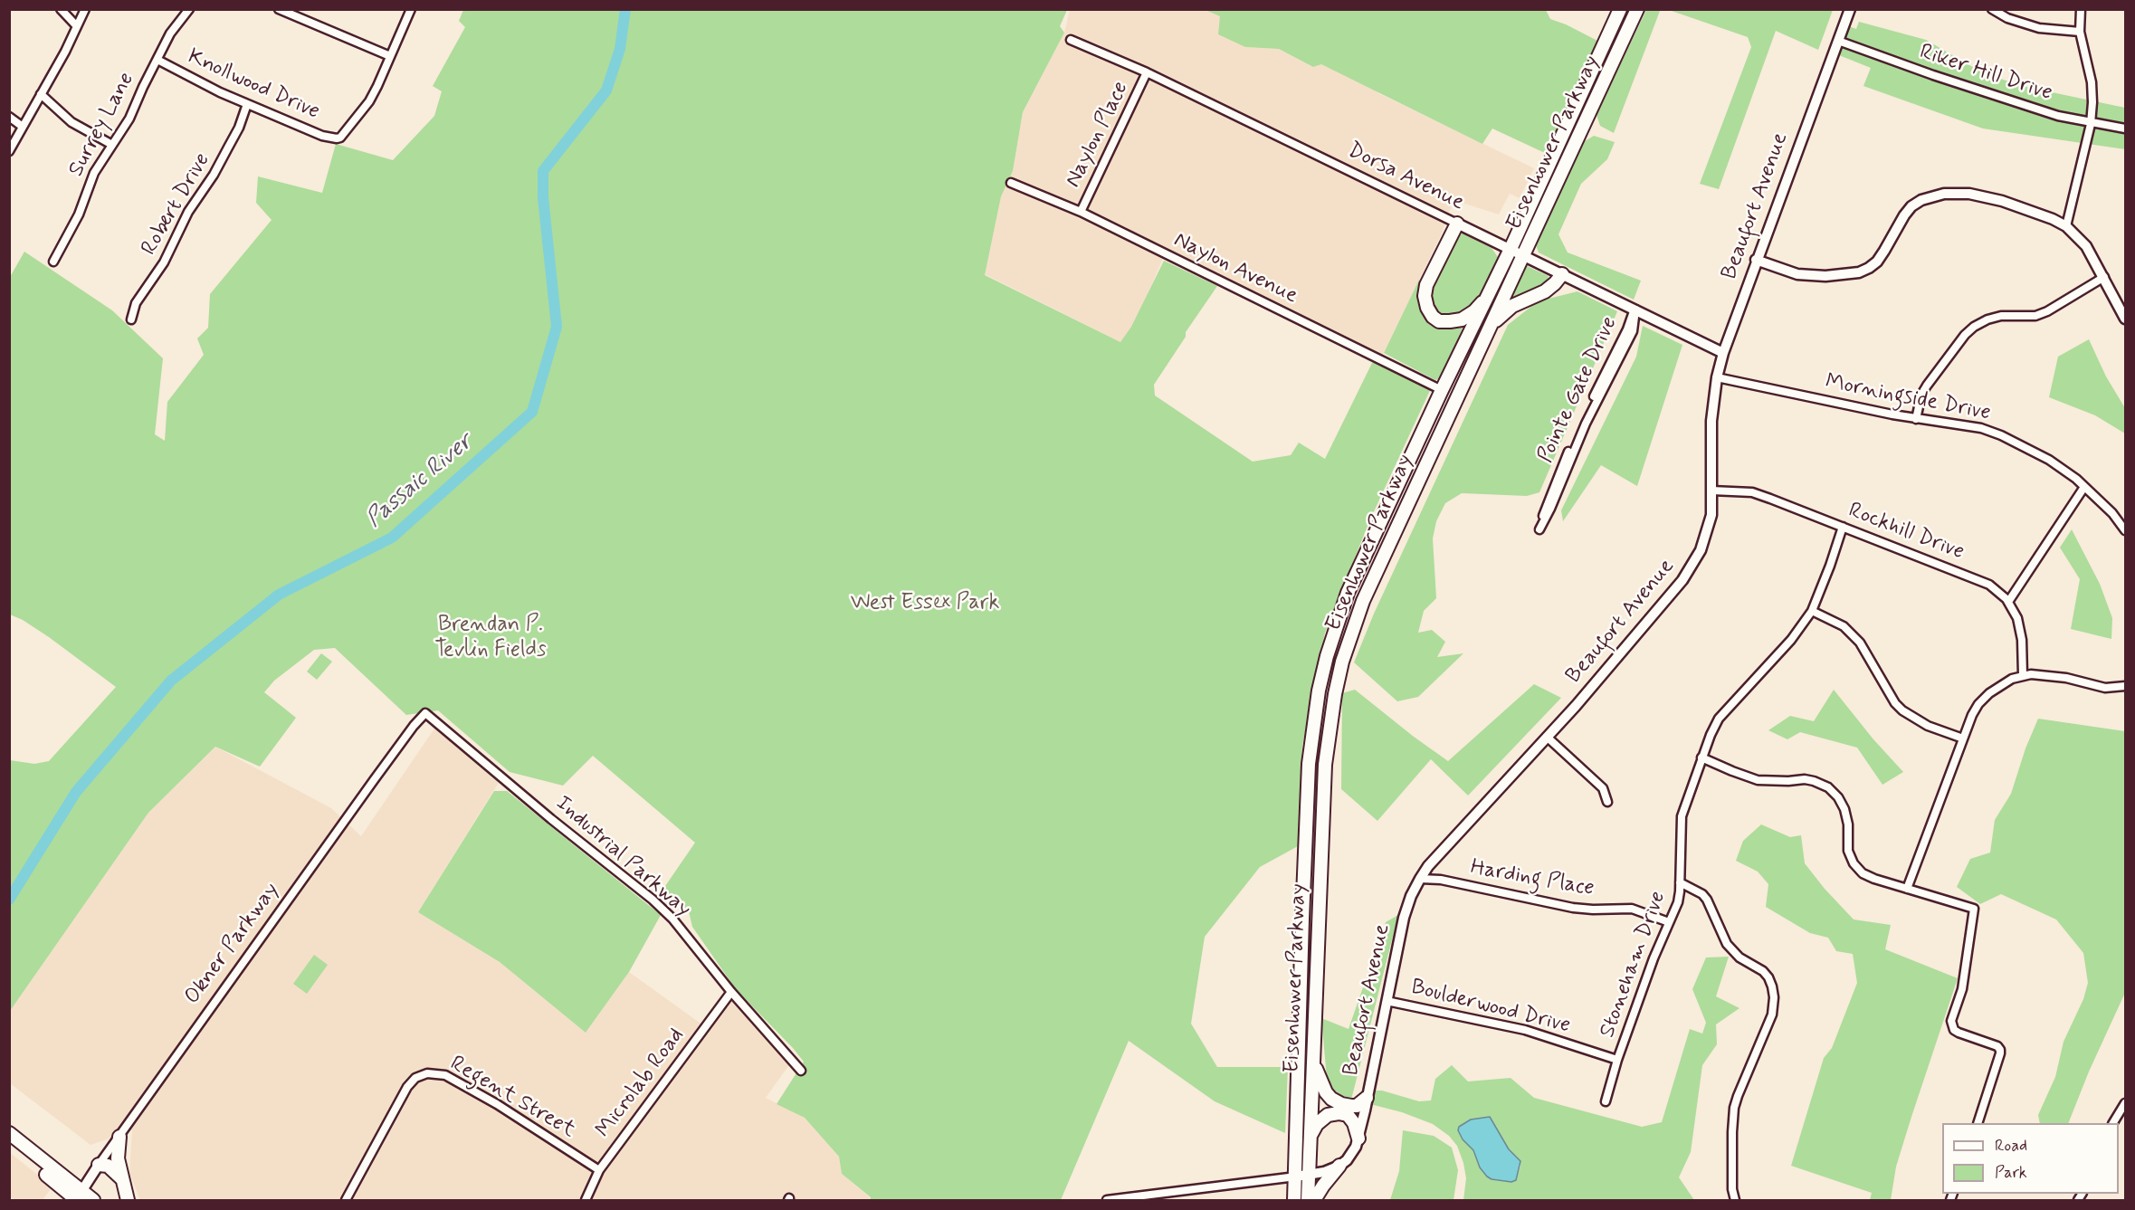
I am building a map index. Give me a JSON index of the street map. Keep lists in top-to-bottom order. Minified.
{"streets":{"main road":["Eisenhower Parkway"],"street":["Riker Hill Drive","Knollwood Drive","Surrey Lane","Naylon Place","Dorsa Avenue","Robert Drive","Beaufort Avenue","Naylon Avenue","Pointe Gate Drive","Morningside Drive","Rockhill Drive","Industrial Parkway","Harding Place","Okner Parkway","Stoneham Drive","Boulderwood Drive","Microlab Road","Regent Street"]},"crossings":[["Riker Hill Drive","Beaufort Avenue"],["Knollwood Drive","Surrey Lane"],["Knollwood Drive","Robert Drive"],["Naylon Place","Dorsa Avenue"],["Naylon Place","Naylon Avenue"],["Eisenhower Parkway","Dorsa Avenue"],["Eisenhower Parkway","Naylon Avenue"],["Dorsa Avenue","Beaufort Avenue"],["Dorsa Avenue","Pointe Gate Drive"],["Beaufort Avenue","Morningside Drive"],["Beaufort Avenue","Rockhill Drive"],["Beaufort Avenue","Harding Place"],["Beaufort Avenue","Boulderwood Drive"],["Rockhill Drive","Stoneham Drive"],["Industrial Parkway","Okner Parkway"],["Industrial Parkway","Microlab Road"],["Harding Place","Stoneham Drive"],["Stoneham Drive","Boulderwood Drive"],["Microlab Road","Regent Street"]],"water":["Passaic River"],"parks":["West Essex Park","Brendan P. Tevlin Fields"],"legend":["Road","Park"]}
